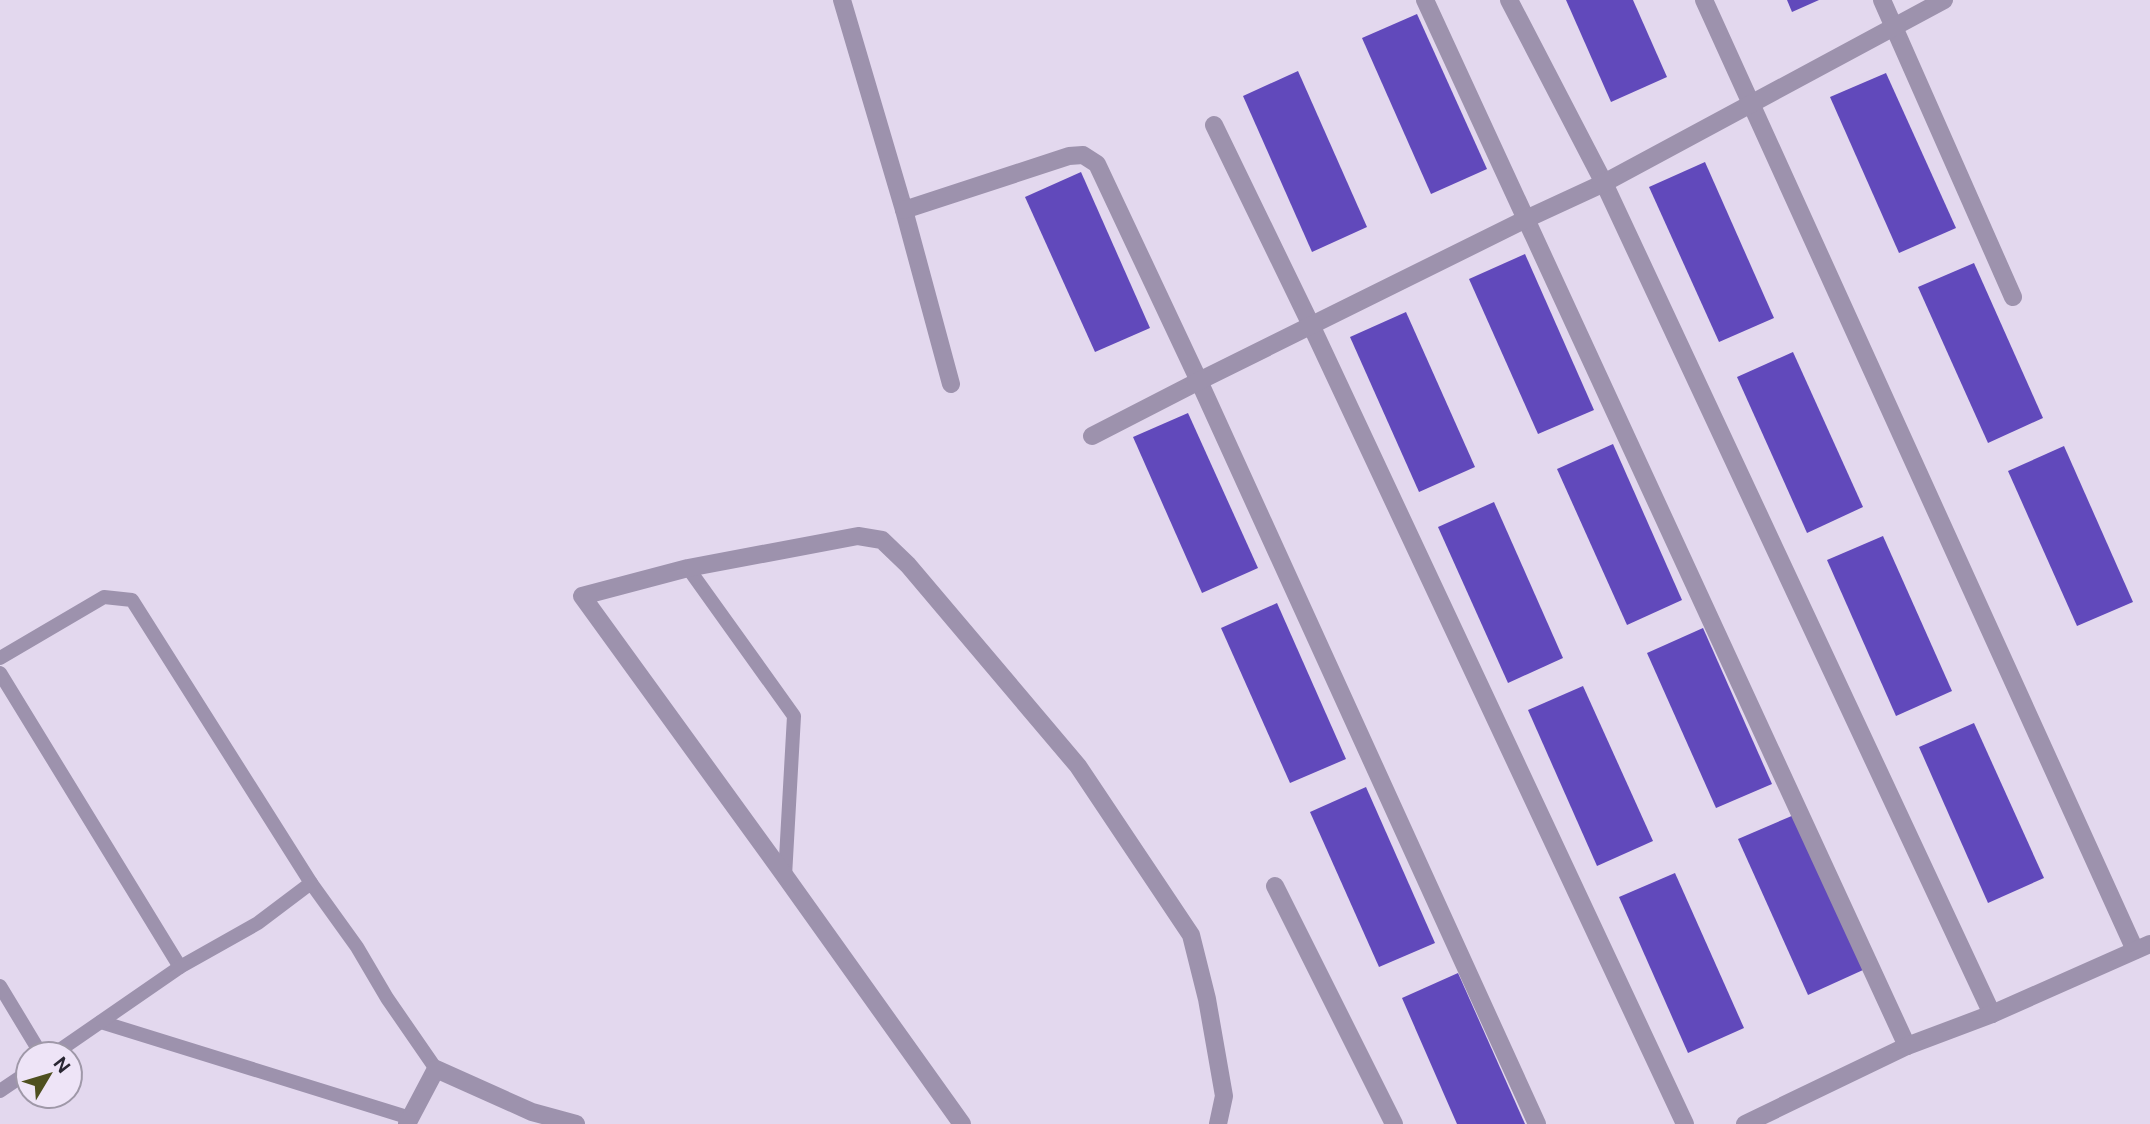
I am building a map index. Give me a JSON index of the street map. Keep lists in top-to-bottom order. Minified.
{"north":"top right"}
